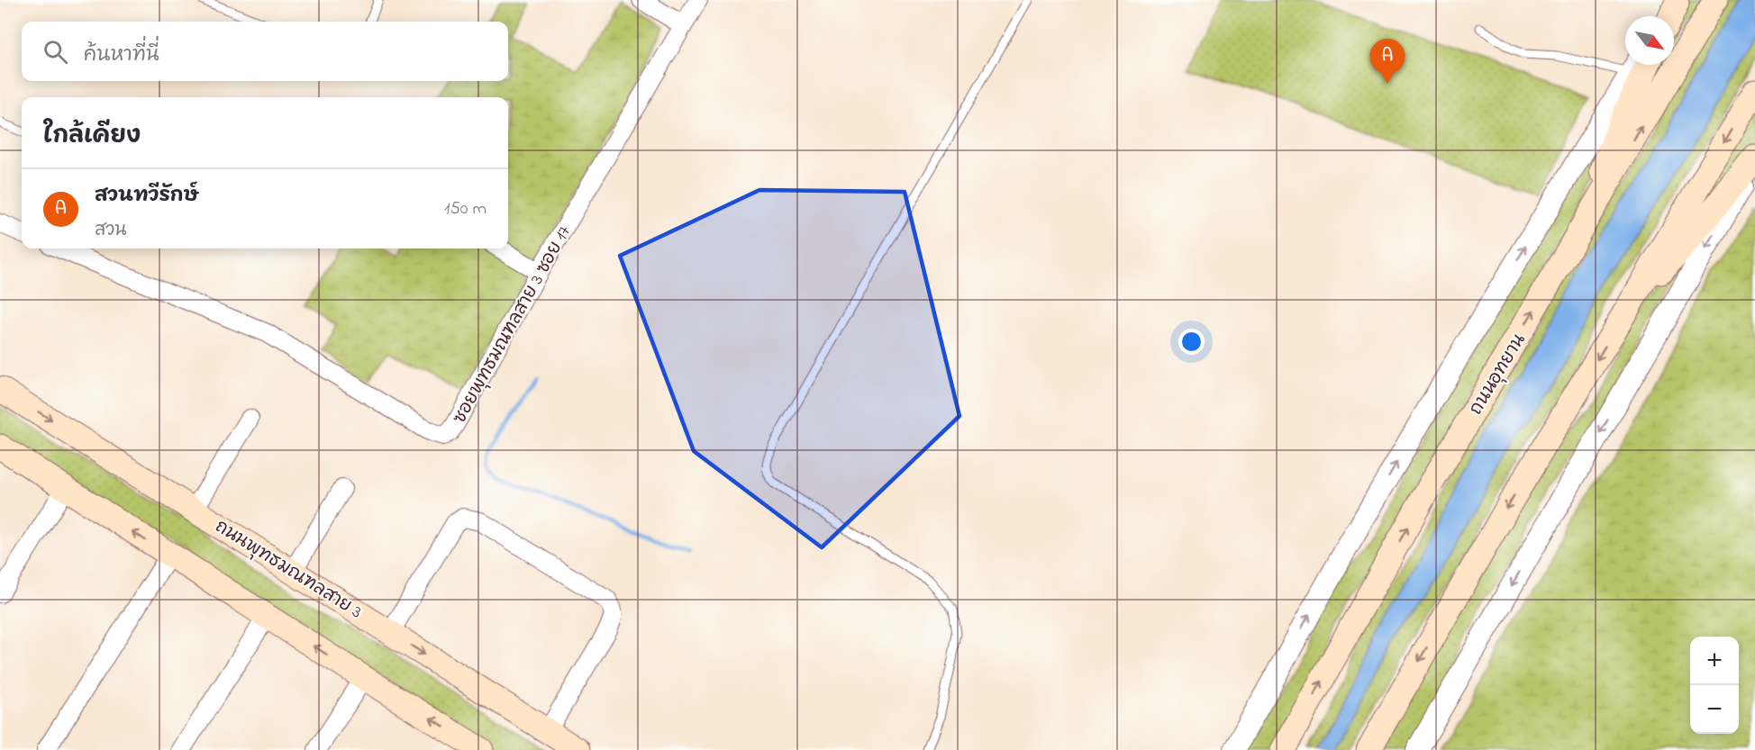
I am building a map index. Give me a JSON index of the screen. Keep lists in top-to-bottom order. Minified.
{"streets":{"main road":["ถนนอุทยาน","ถนนพุทธมณฑลสาย 3"],"street":["ซอยพุทธมณฑลสาย 3 ซอย 17"]},"north":"bottom right","page":{"search":"ค้นหาที่นี่","pins":"A","heading":"ใกล้เคียง","list":[{"mark":"A","name":"สวนทวีรักษ์","note":"สวน","value":"150 m"}],"map_buttons":["+","−"]}}
